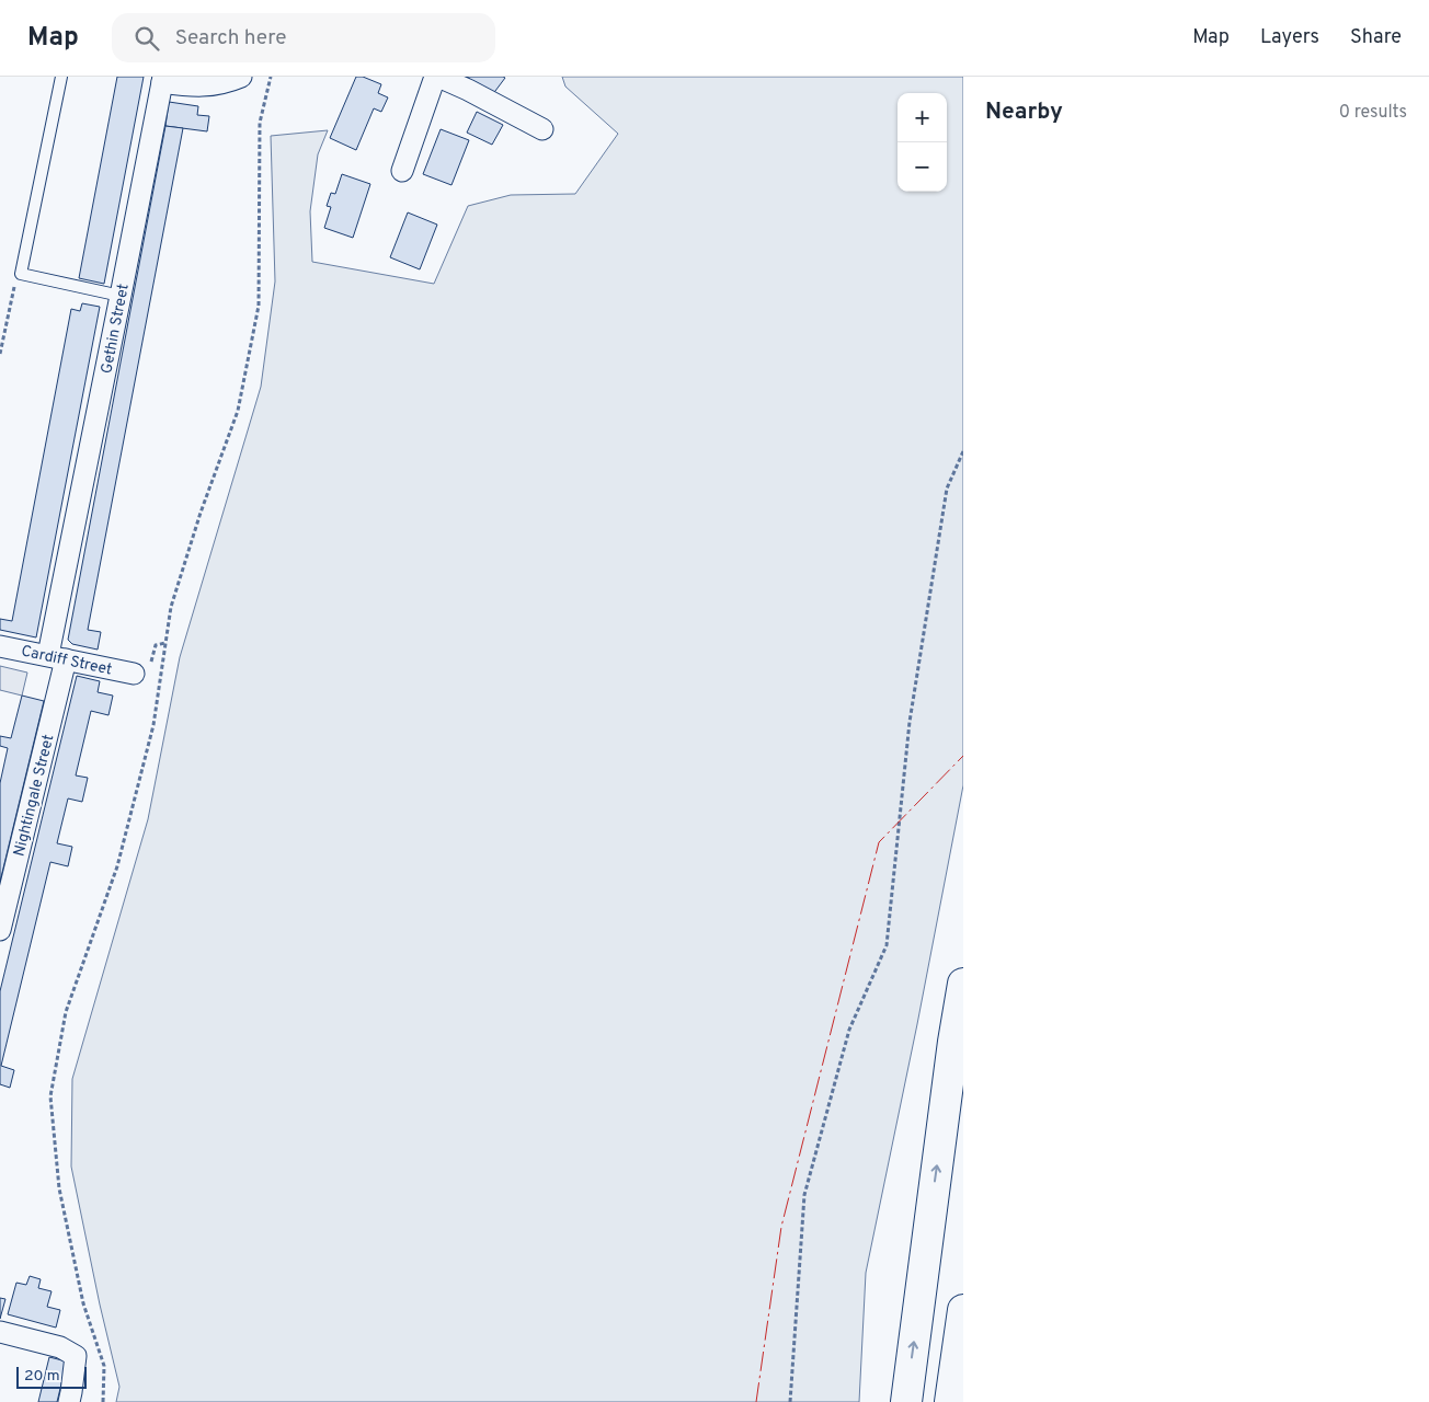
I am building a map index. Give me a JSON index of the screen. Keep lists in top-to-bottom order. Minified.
{"streets":{"street":["Gethin Street","Cardiff Street","Nightingale Street"]},"crossings":[["Gethin Street","Cardiff Street"],["Gethin Street","Nightingale Street"],["Cardiff Street","Nightingale Street"]],"scale_bar":"20 m","page":{"header":"Map","search":"Search here","nav":["Map","Layers","Share"],"heading":["Nearby","0 results"],"map_buttons":["+","−"],"scale":"20 m"}}
